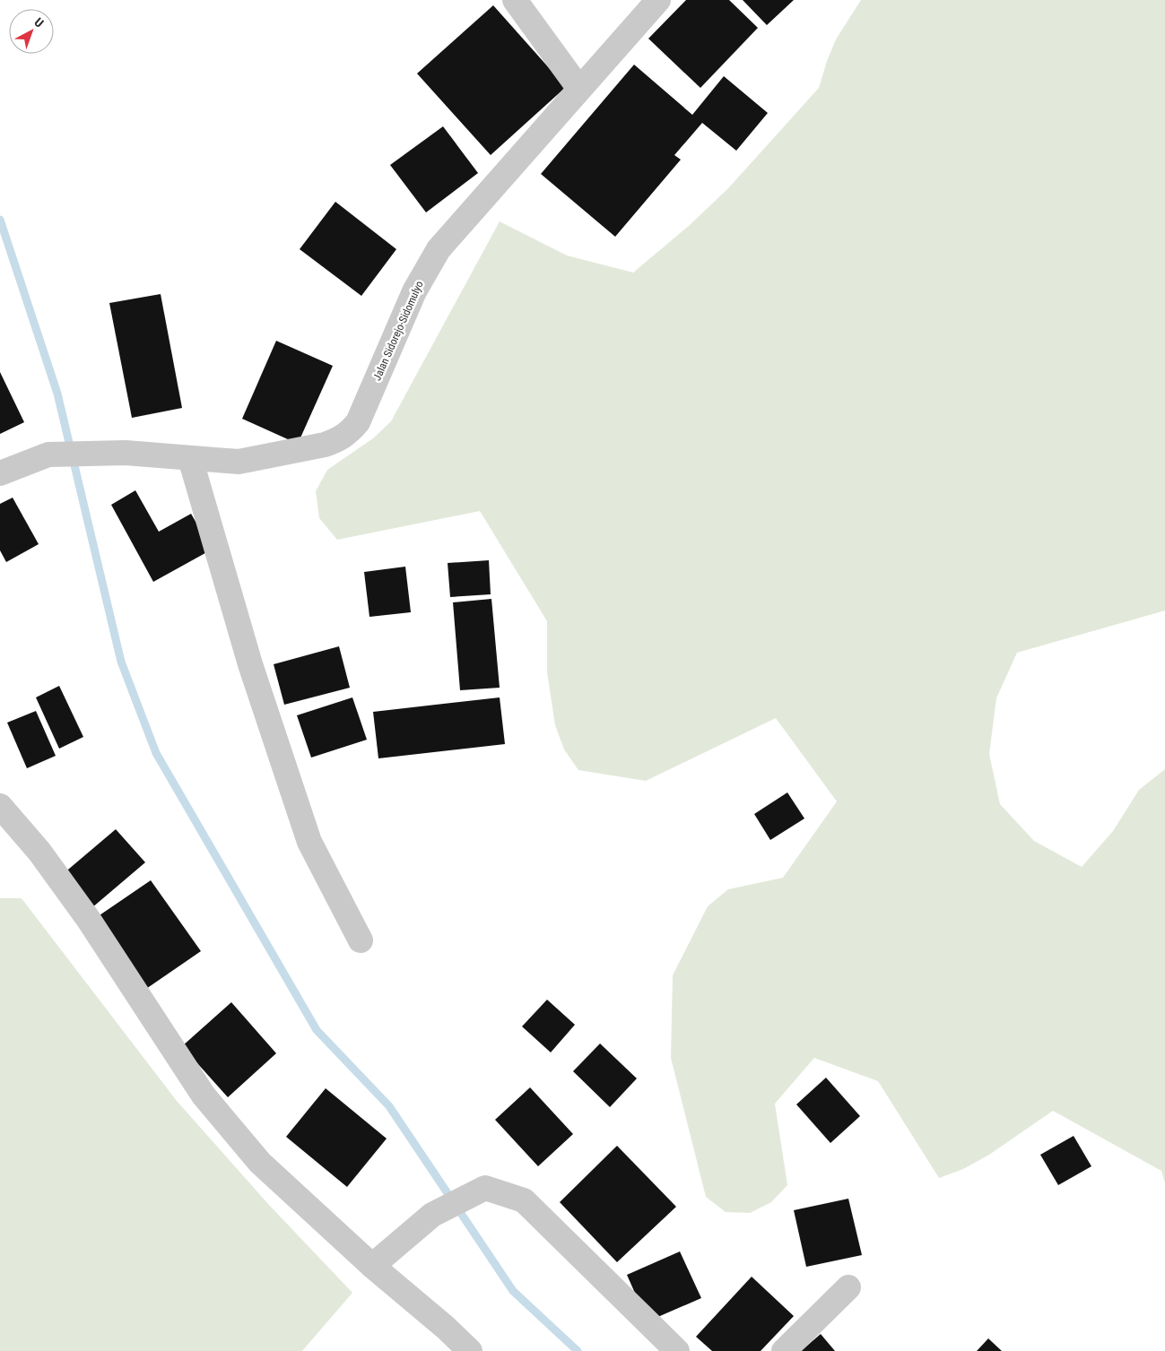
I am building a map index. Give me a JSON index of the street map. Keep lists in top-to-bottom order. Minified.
{"streets":{"street":["Jalan Sidorejo-Sidomulyo"]},"north":"top right"}
